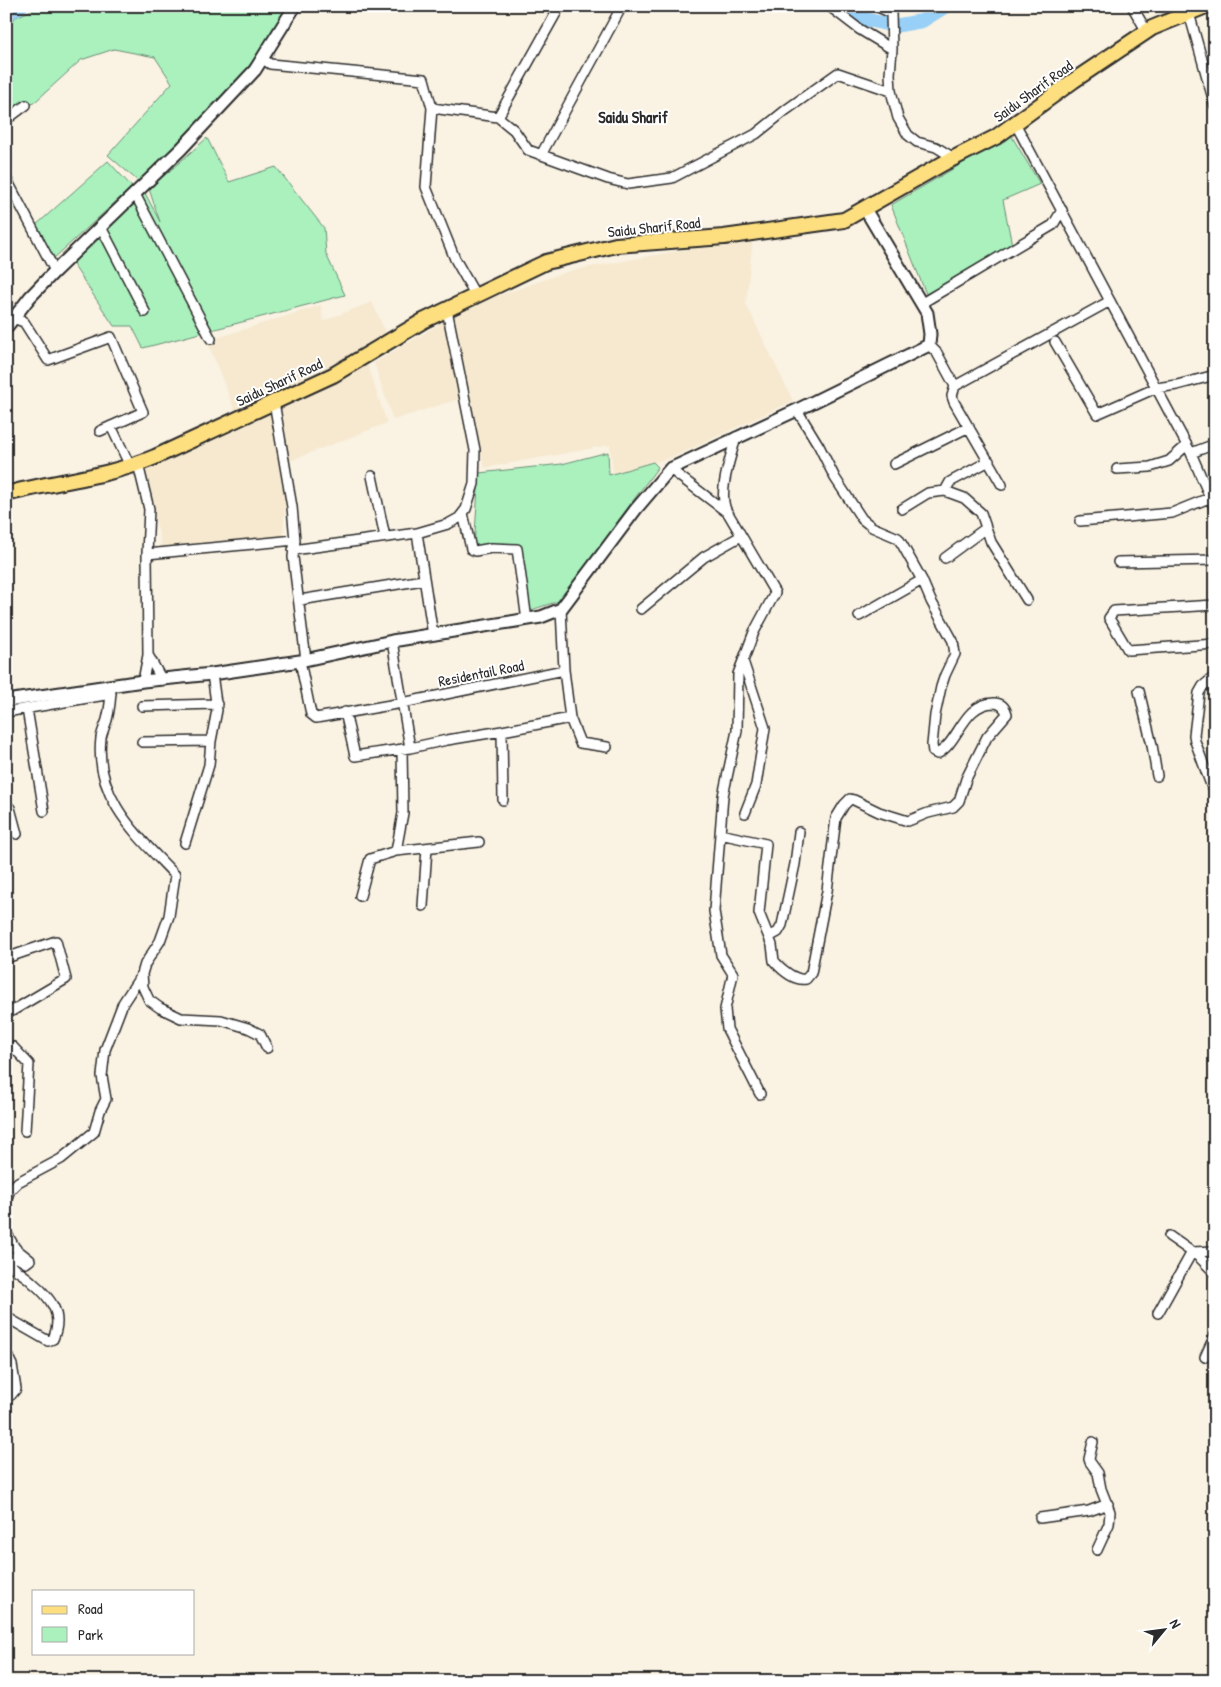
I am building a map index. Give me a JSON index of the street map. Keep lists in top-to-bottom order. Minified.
{"streets":{"main road":["Saidu Sharif Road"],"street":["Residentail Road"]},"districts":["Saidu Sharif"],"legend":["Road","Park"],"north":"top right"}
